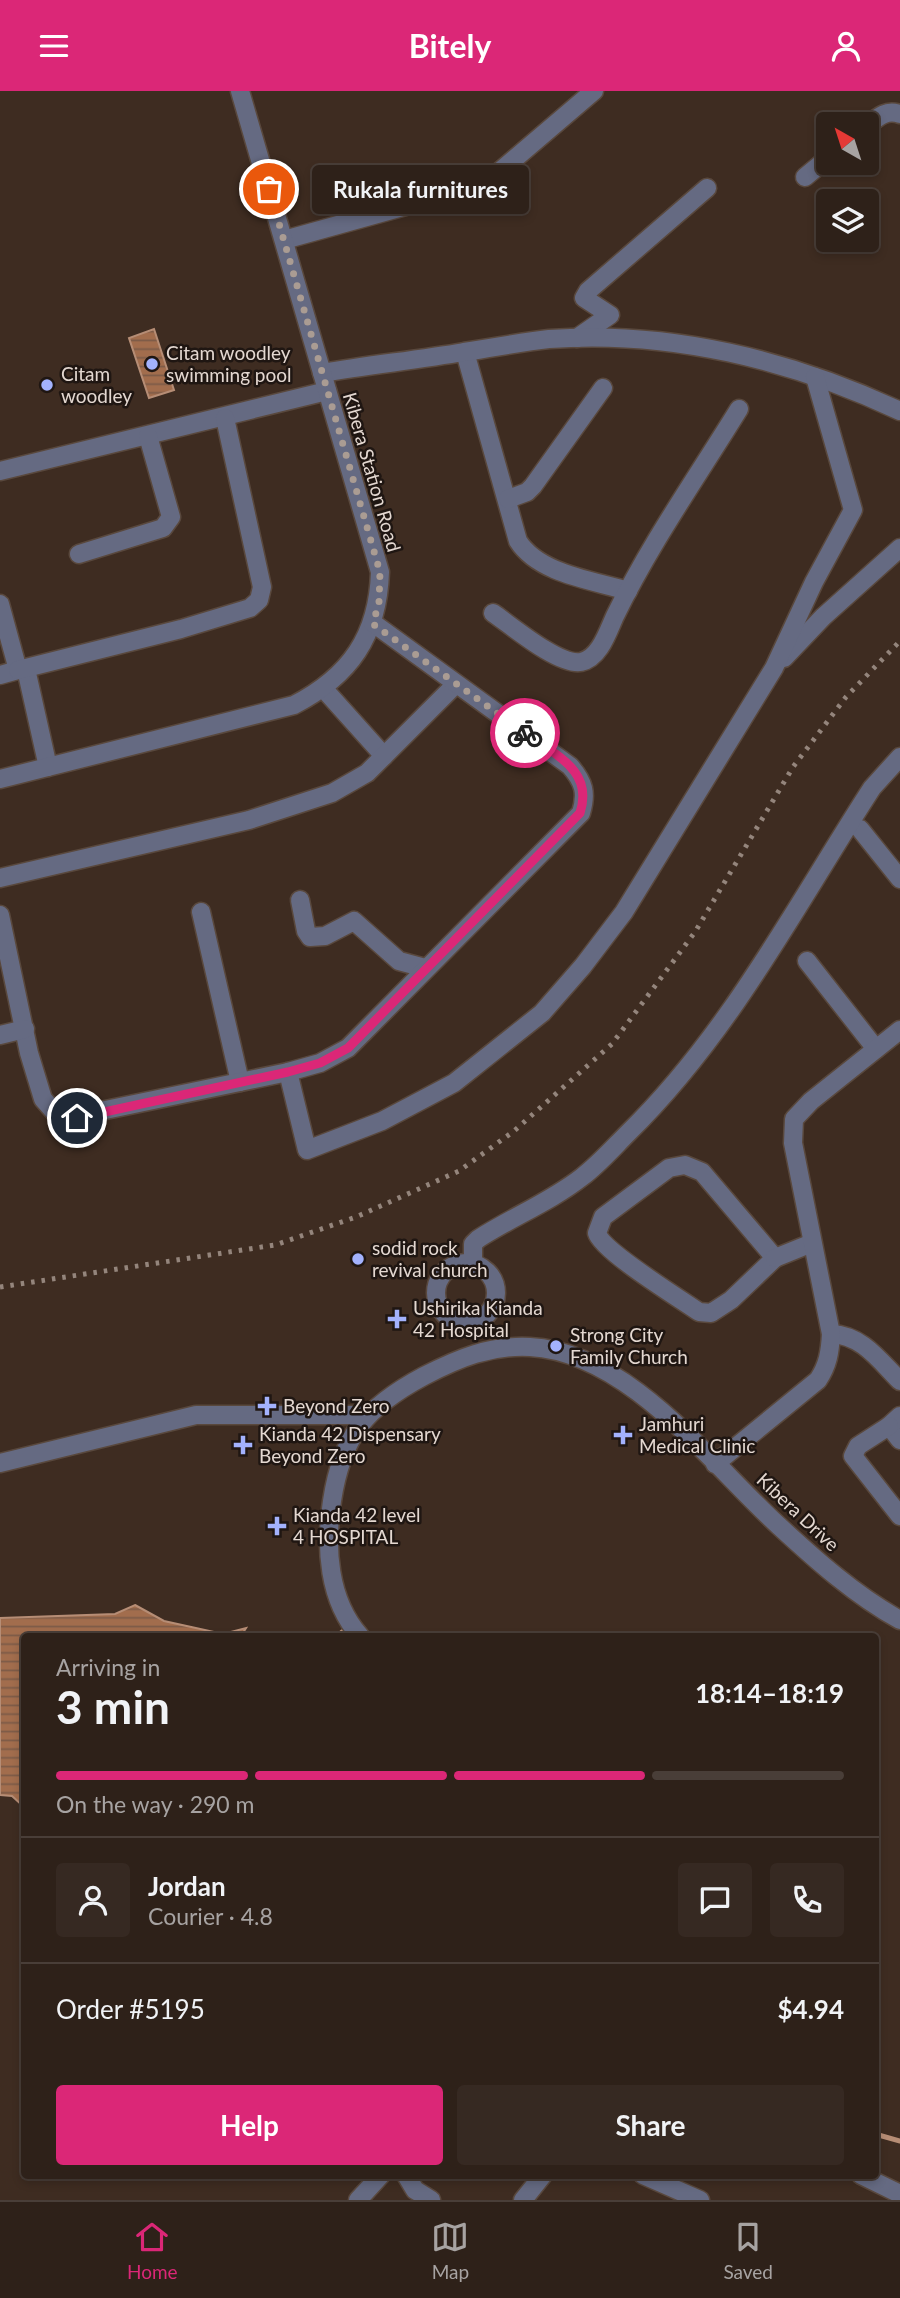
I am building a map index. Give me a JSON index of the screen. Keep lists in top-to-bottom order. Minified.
{"streets":{"street":["Kibera Station Road","Kibera Drive"]},"places":{"other":["Rukala furnitures","Citam woodley swimming pool","Citam woodley","sodid rock revival church","Strong City Family Church"],"health":["Ushirika Kianda 42 Hospital","Beyond Zero","Jamhuri Medical Clinic","Kianda 42 Dispensary Beyond Zero","Kianda 42 level 4 HOSPITAL"]},"north":"top left","page":{"header":"Bitely","bubble":"Rukala furnitures","heading":["3 min","Arriving in","18:14–18:19"],"panel":["Jordan","Courier · 4.8","Order #5195","$4.94"],"bar":"On the way · 290 m","buttons":["Help","Share"],"tabs":["Home","Map","Saved"]}}
